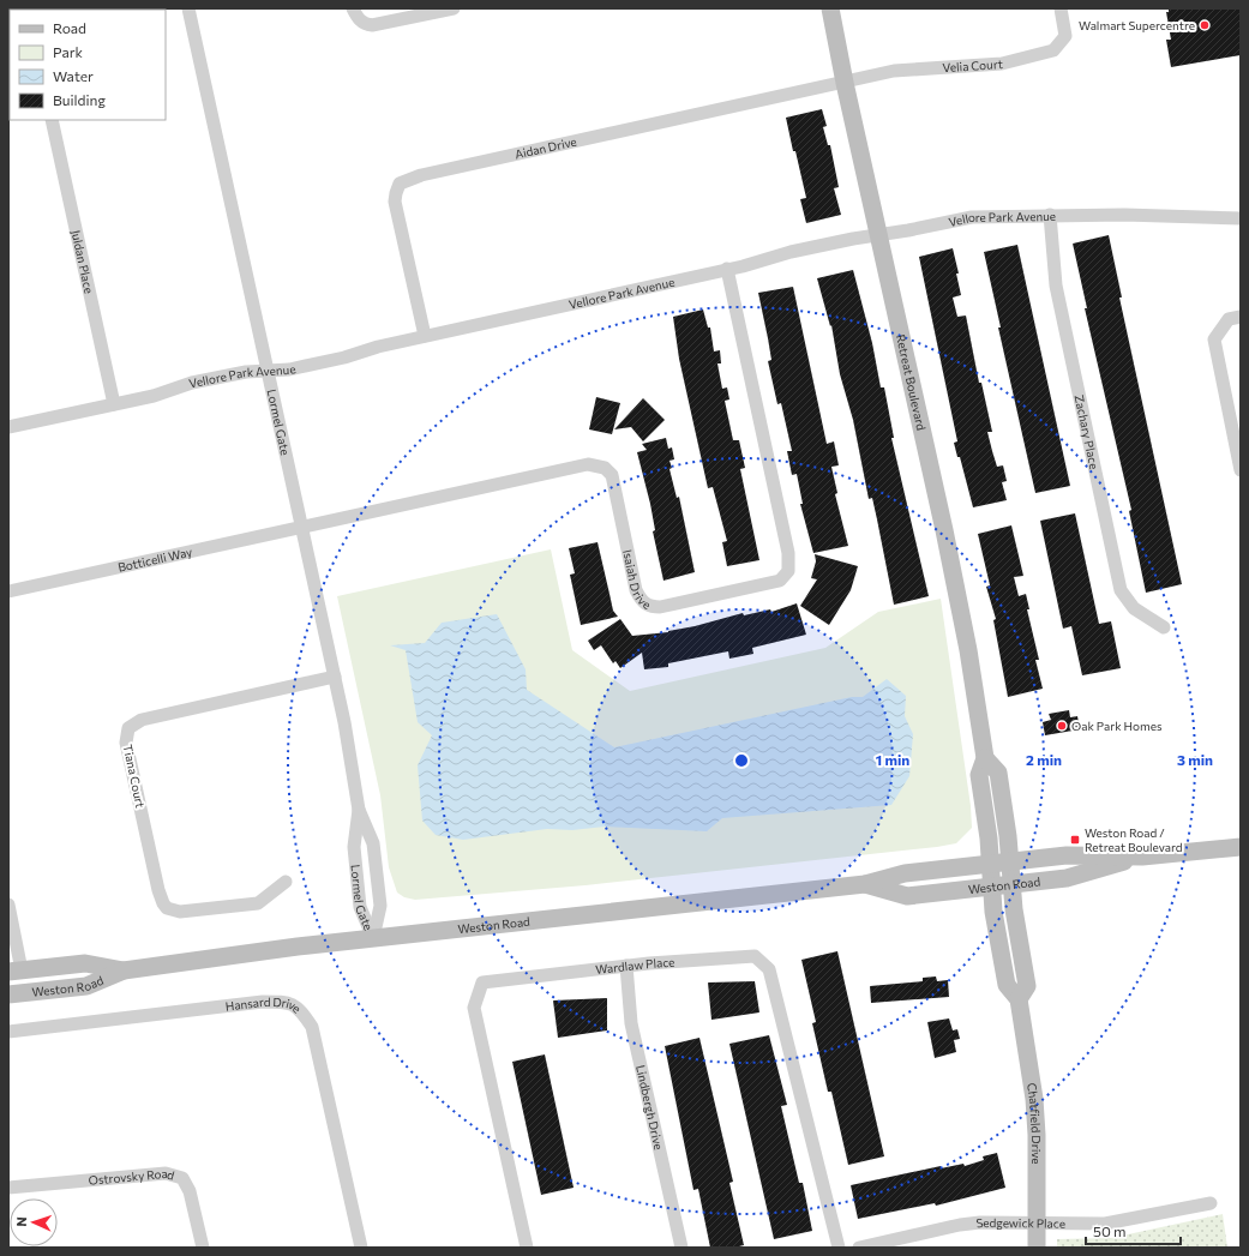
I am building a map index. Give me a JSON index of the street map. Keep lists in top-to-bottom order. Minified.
{"streets":{"main road":["Retreat Boulevard","Weston Road","Chatfield Drive"],"street":["Velia Court","Aidan Drive","Vellore Park Avenue","Juldan Place","Lormel Gate","Zachary Place","Botticelli Way","Isaiah Drive","Tiana Court","Wardlaw Place","Hansard Drive","Lindbergh Drive","Ostrovsky Road","Sedgewick Place"]},"crossings":[["Velia Court","Aidan Drive"],["Velia Court","Retreat Boulevard"],["Aidan Drive","Vellore Park Avenue"],["Aidan Drive","Retreat Boulevard"],["Vellore Park Avenue","Juldan Place"],["Vellore Park Avenue","Retreat Boulevard"],["Vellore Park Avenue","Lormel Gate"],["Vellore Park Avenue","Zachary Place"],["Vellore Park Avenue","Isaiah Drive"],["Retreat Boulevard","Weston Road"],["Retreat Boulevard","Chatfield Drive"],["Lormel Gate","Botticelli Way"],["Lormel Gate","Isaiah Drive"],["Lormel Gate","Tiana Court"],["Lormel Gate","Weston Road"],["Botticelli Way","Isaiah Drive"],["Weston Road","Chatfield Drive"],["Wardlaw Place","Lindbergh Drive"],["Chatfield Drive","Sedgewick Place"]],"places":{"other":["Walmart Supercentre","Oak Park Homes"],"transit":["Weston Road / Retreat Boulevard"]},"legend":["Road","Park","Water","Building"],"scale_bar":"50 m","north":"left","rings":["1 min","2 min","3 min"]}
